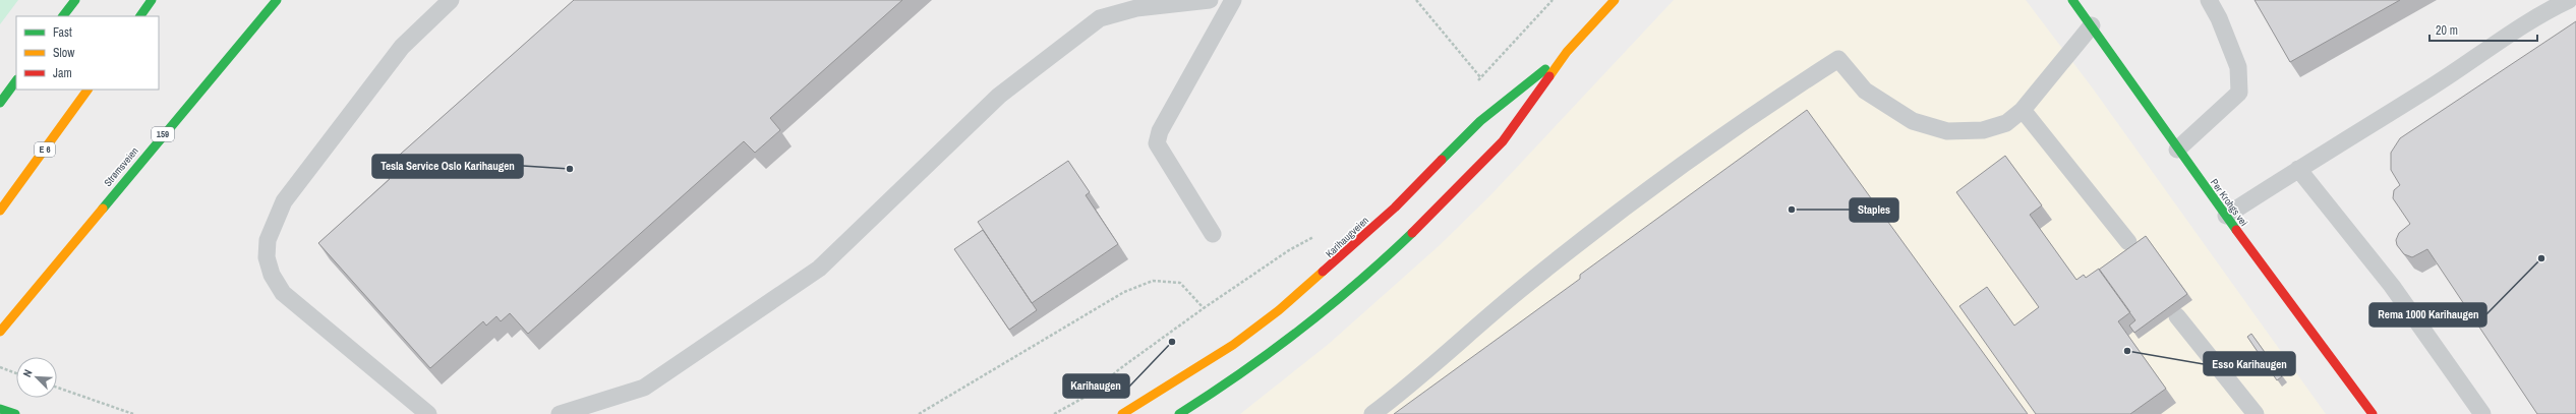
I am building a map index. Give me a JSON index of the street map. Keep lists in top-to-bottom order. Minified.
{"streets":{"main road":["159","E 6","Strømsveien","Per Krohgs vei","Karihaugveien"]},"places":["Tesla Service Oslo Karihaugen","Staples","Rema 1000 Karihaugen","Karihaugen","Esso Karihaugen"],"legend":["Fast","Slow","Jam"],"scale_bar":"20 m","north":"top left"}
